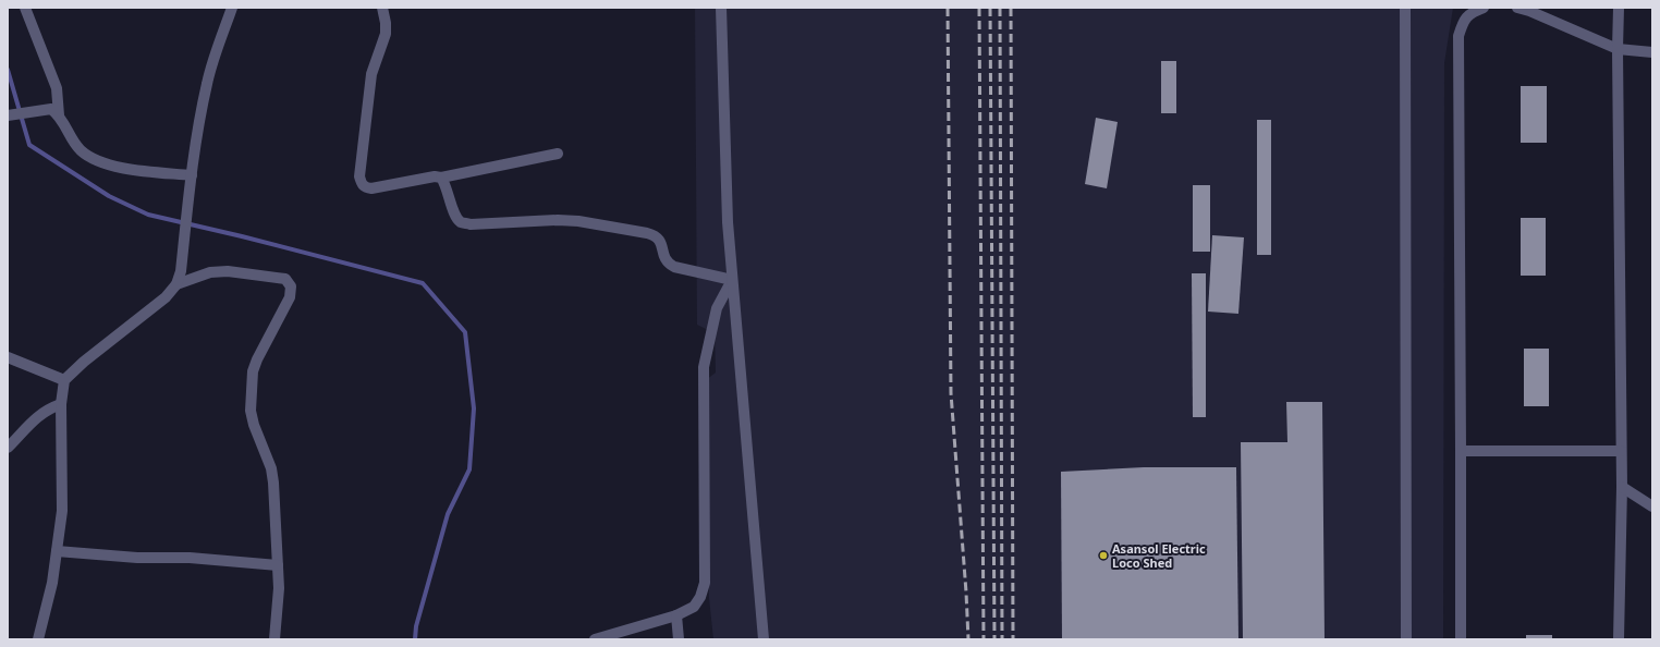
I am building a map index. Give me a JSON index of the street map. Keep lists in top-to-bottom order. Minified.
{"places":["Asansol Electric Loco Shed"]}
